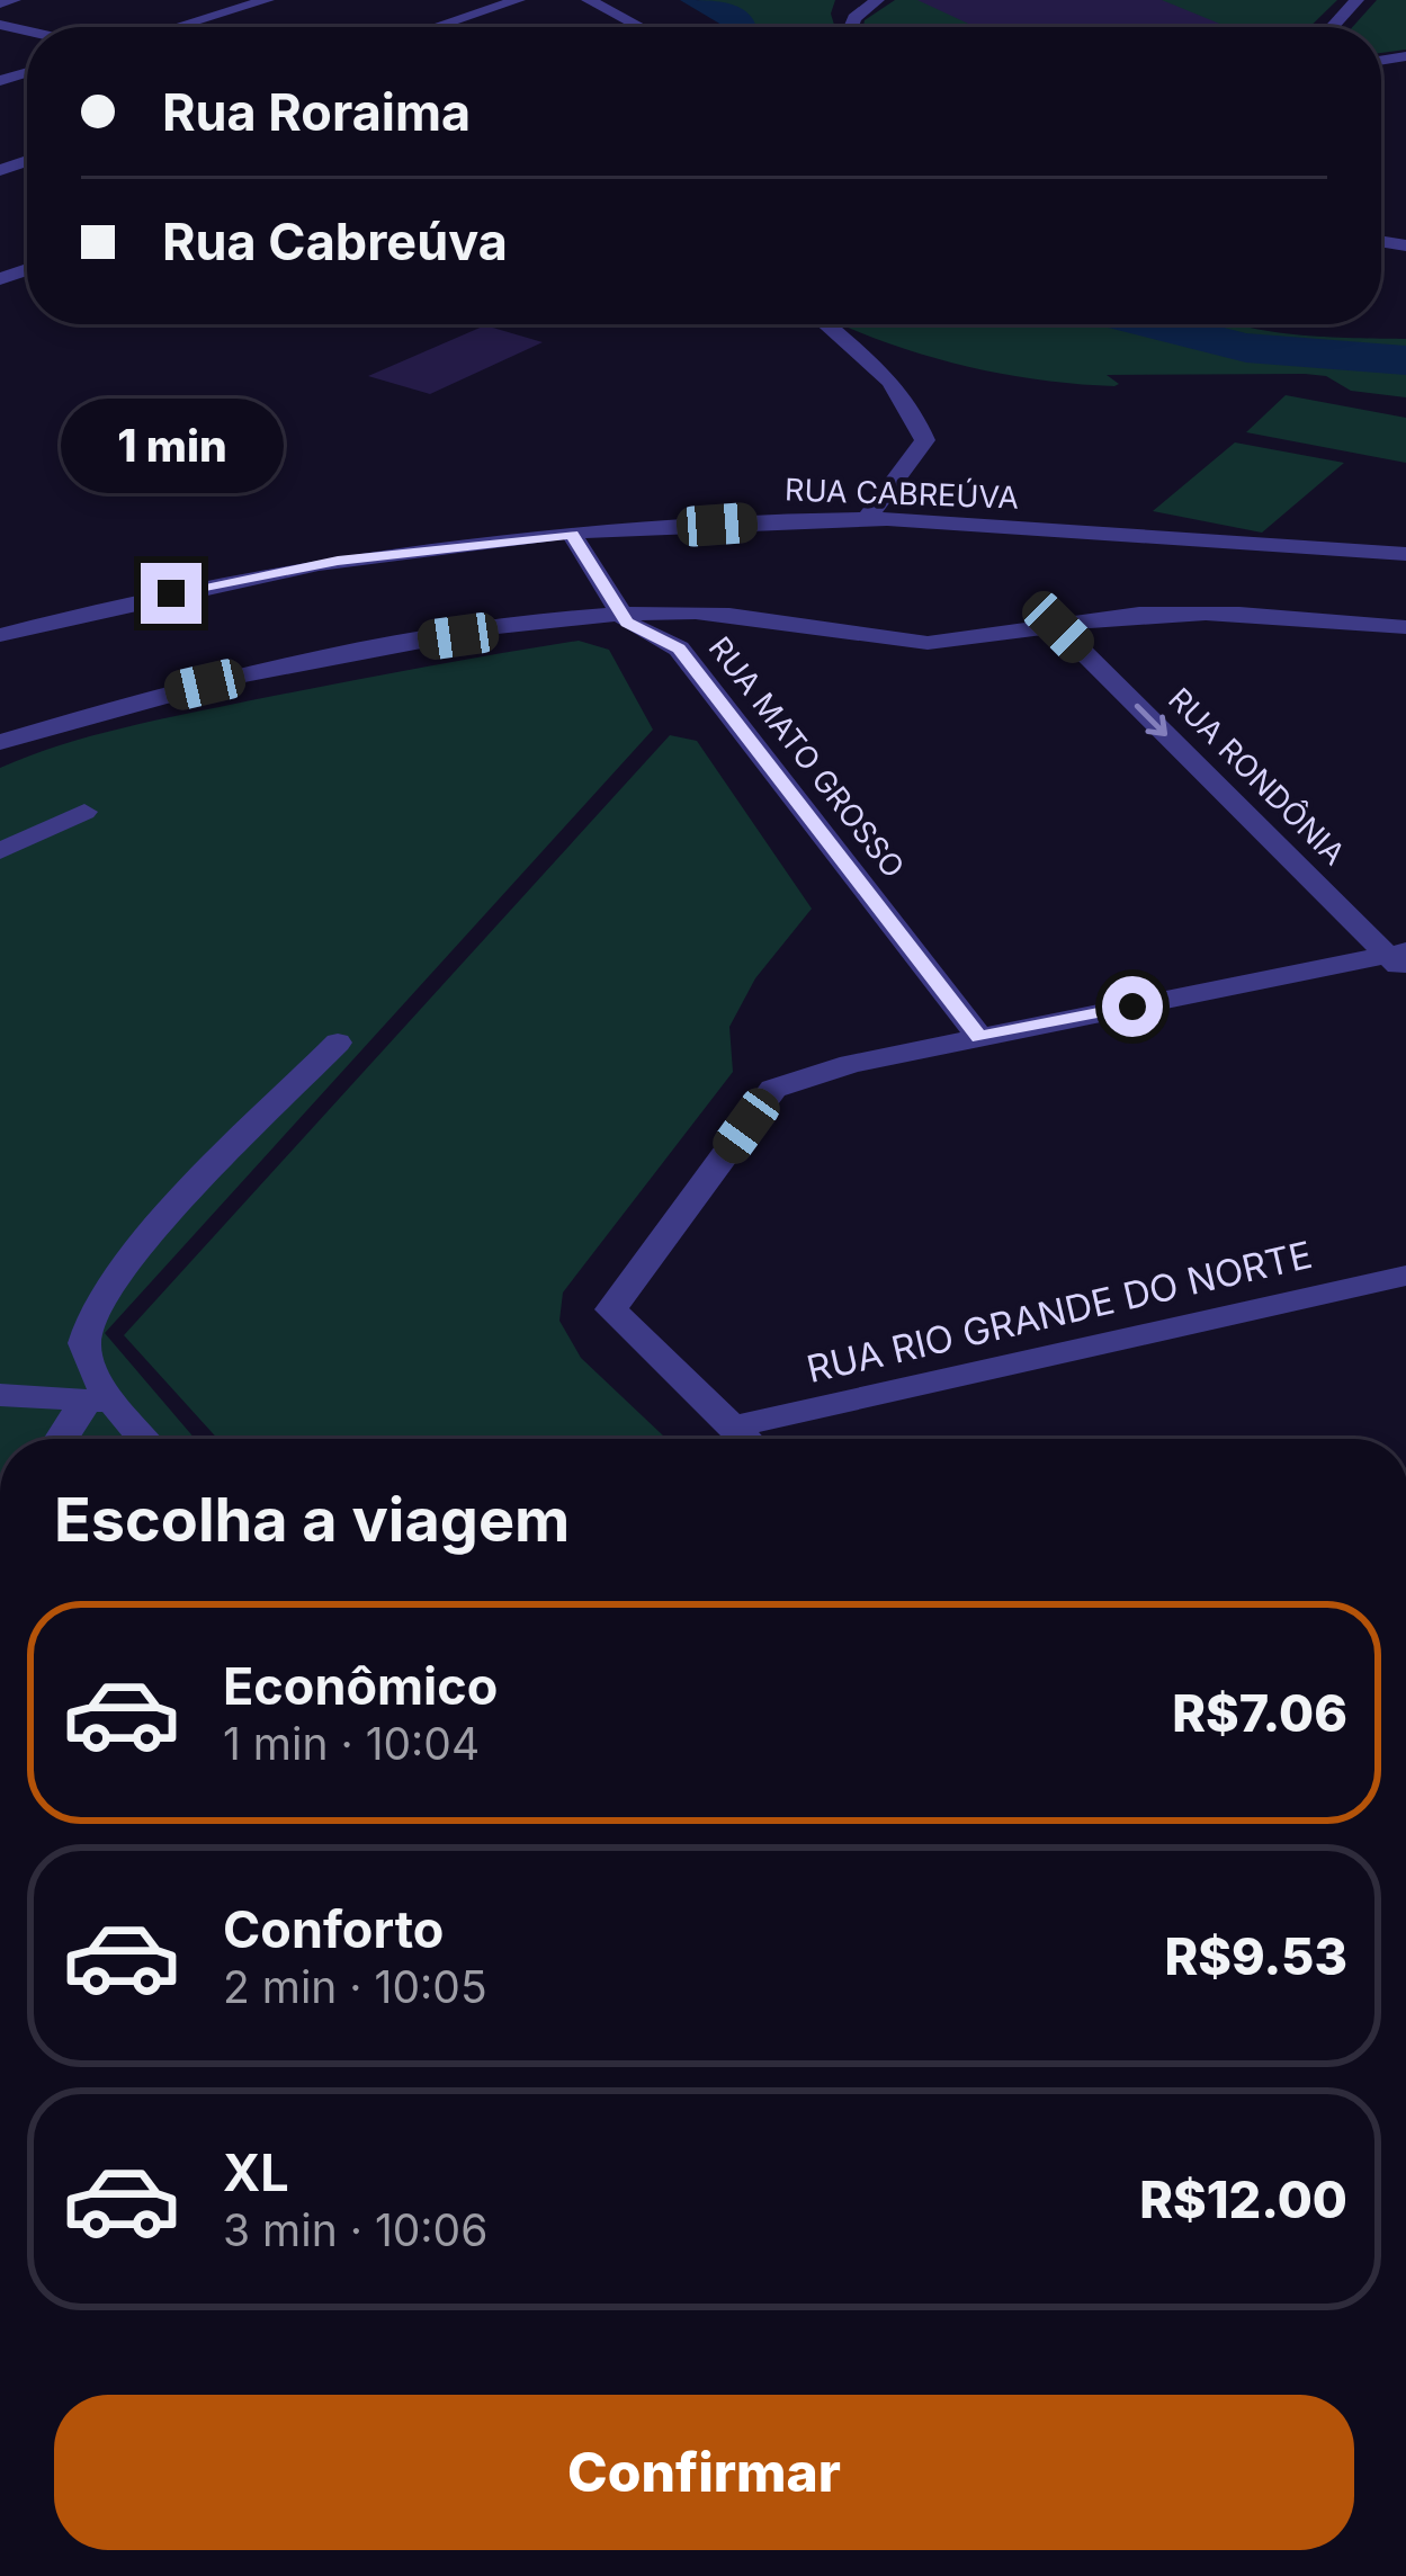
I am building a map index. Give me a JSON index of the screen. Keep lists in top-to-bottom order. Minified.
{"streets":{"street":["RUA CABREÚVA","RUA MATO GROSSO","RUA RONDÔNIA","RUA RIO GRANDE DO NORTE"]},"crossings":[["RUA CABREÚVA","RUA MATO GROSSO"]],"one_way":["RUA RONDÔNIA"],"page":{"banner":["Rua Roraima","Rua Cabreúva"],"bubble":"1 min","heading":"Escolha a viagem","list":[{"name":"Econômico","note":"1 min · 10:04","value":"R$7.06"},{"name":"Conforto","note":"2 min · 10:05","value":"R$9.53"},{"name":"XL","note":"3 min · 10:06","value":"R$12.00"}],"buttons":"Confirmar"}}
